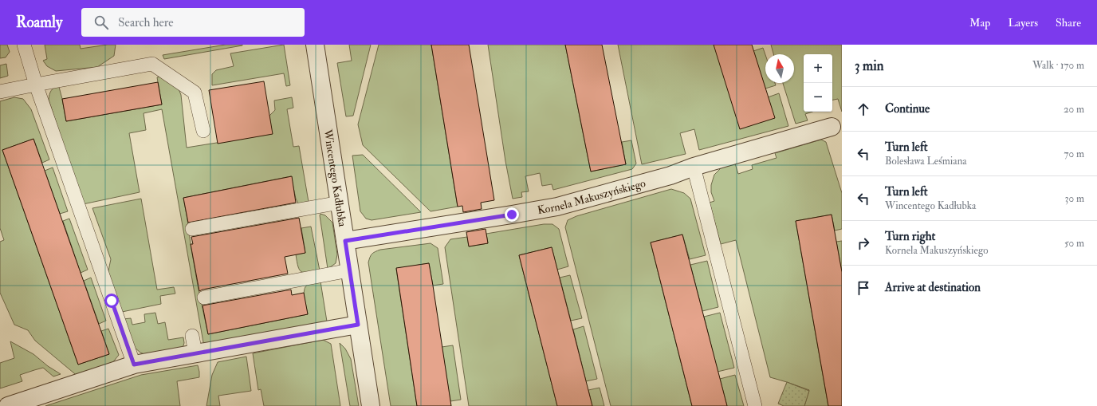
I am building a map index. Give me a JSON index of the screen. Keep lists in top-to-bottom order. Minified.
{"streets":{"street":["Wincentego Kadłubka","Kornela Makuszyńskiego"]},"crossings":[["Wincentego Kadłubka","Kornela Makuszyńskiego"]],"north":"top","page":{"header":"Roamly","search":"Search here","nav":["Map","Layers","Share"],"heading":["3 min","Walk · 170 m"],"map_buttons":["+","−"],"list":[["Continue","20 m"],["Turn left","Bolesława Leśmiana","70 m"],["Turn left","Wincentego Kadłubka","30 m"],["Turn right","Kornela Makuszyńskiego","50 m"],"Arrive at destination"]}}
